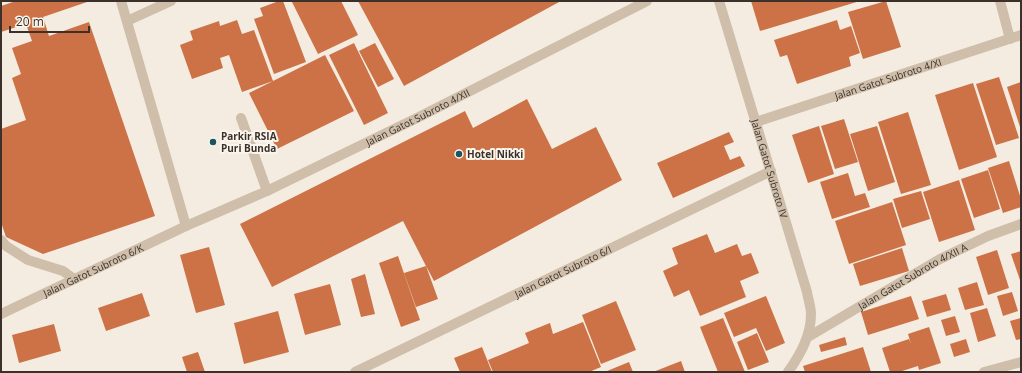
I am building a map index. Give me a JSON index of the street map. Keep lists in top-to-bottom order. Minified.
{"streets":{"street":["Jalan Gatot Subroto 4/XI","Jalan Gatot Subroto 4/XII","Jalan Gatot Subroto IV","Jalan Gatot Subroto 6/K","Jalan Gatot Subroto 6/I","Jalan Gatot Subroto 4/XII A"]},"crossings":[["Jalan Gatot Subroto 4/XI","Jalan Gatot Subroto IV"],["Jalan Gatot Subroto 4/XII","Jalan Gatot Subroto 6/K"],["Jalan Gatot Subroto IV","Jalan Gatot Subroto 6/I"],["Jalan Gatot Subroto IV","Jalan Gatot Subroto 4/XII A"]],"places":["Parkir RSIA Puri Bunda","Hotel Nikki"],"scale_bar":"20 m"}
